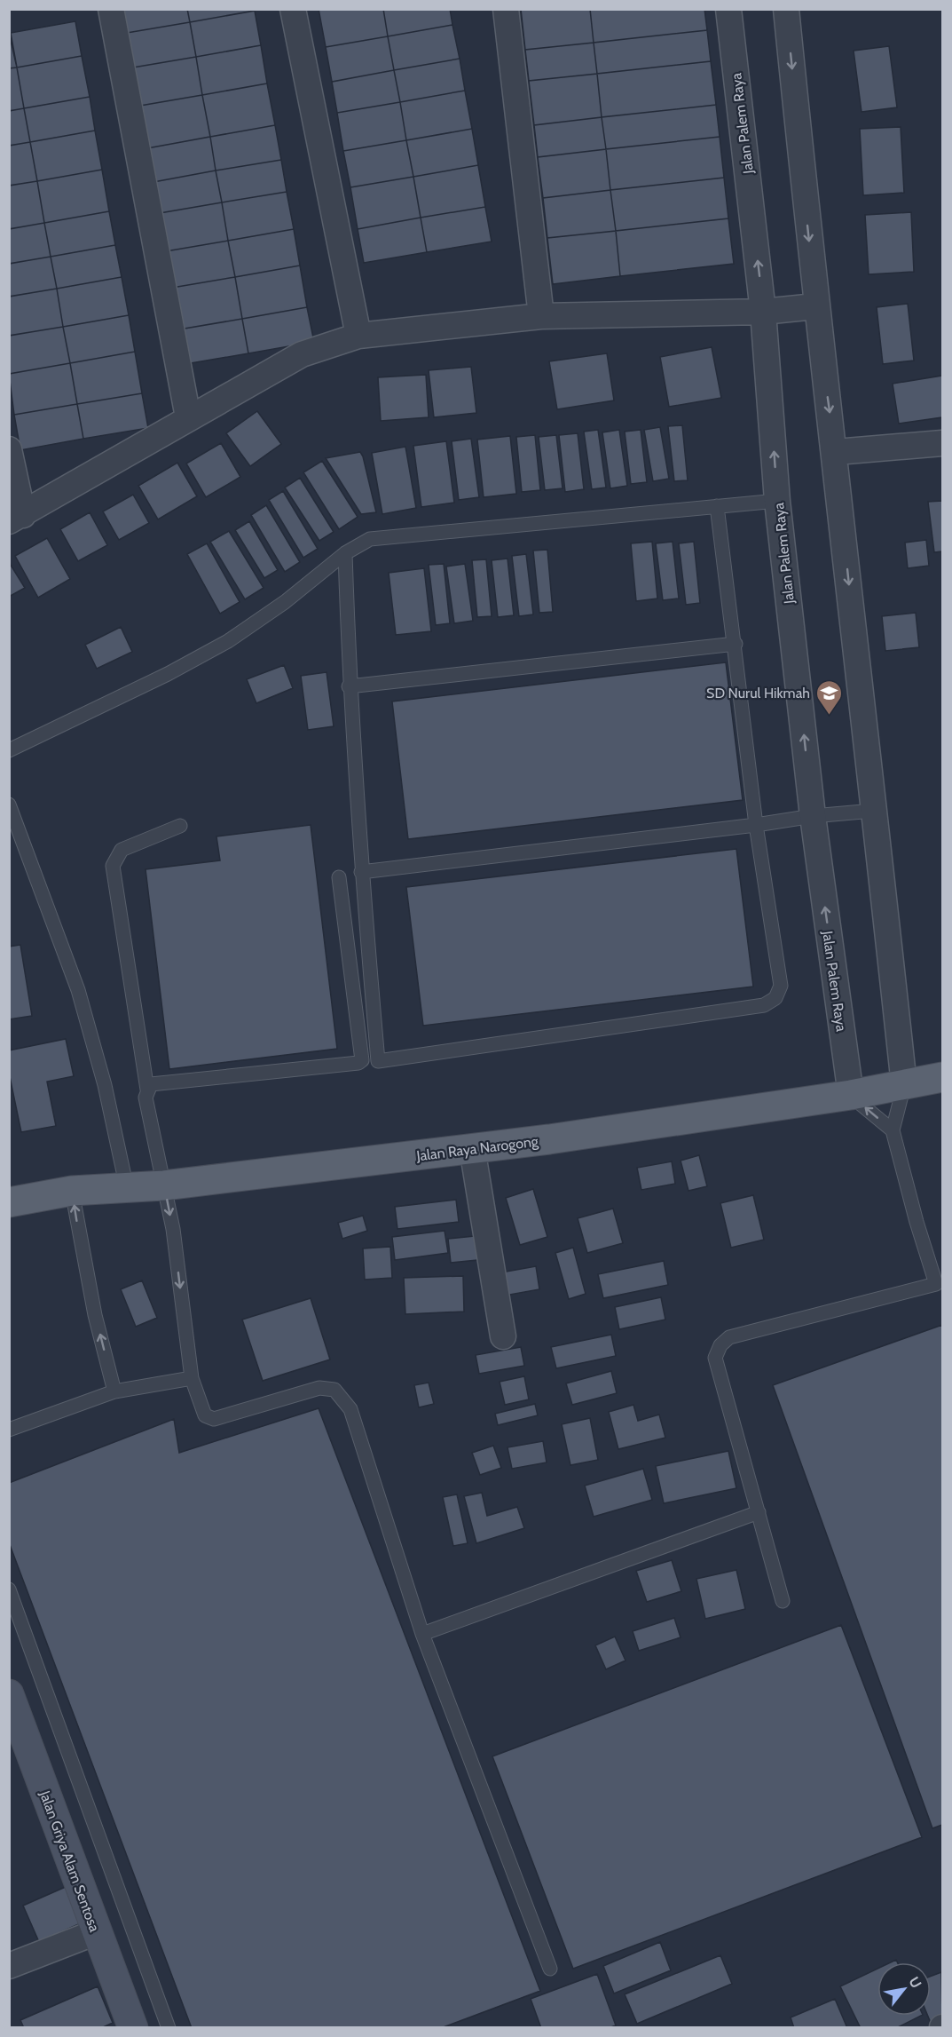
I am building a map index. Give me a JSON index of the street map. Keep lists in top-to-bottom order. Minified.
{"streets":{"main road":["Jalan Raya Narogong"],"street":["Jalan Palem Raya","Jalan Griya Alam Sentosa"]},"crossings":[["Jalan Palem Raya","Jalan Raya Narogong"]],"places":{"school or university":["SD Nurul Hikmah"]},"north":"top right"}
